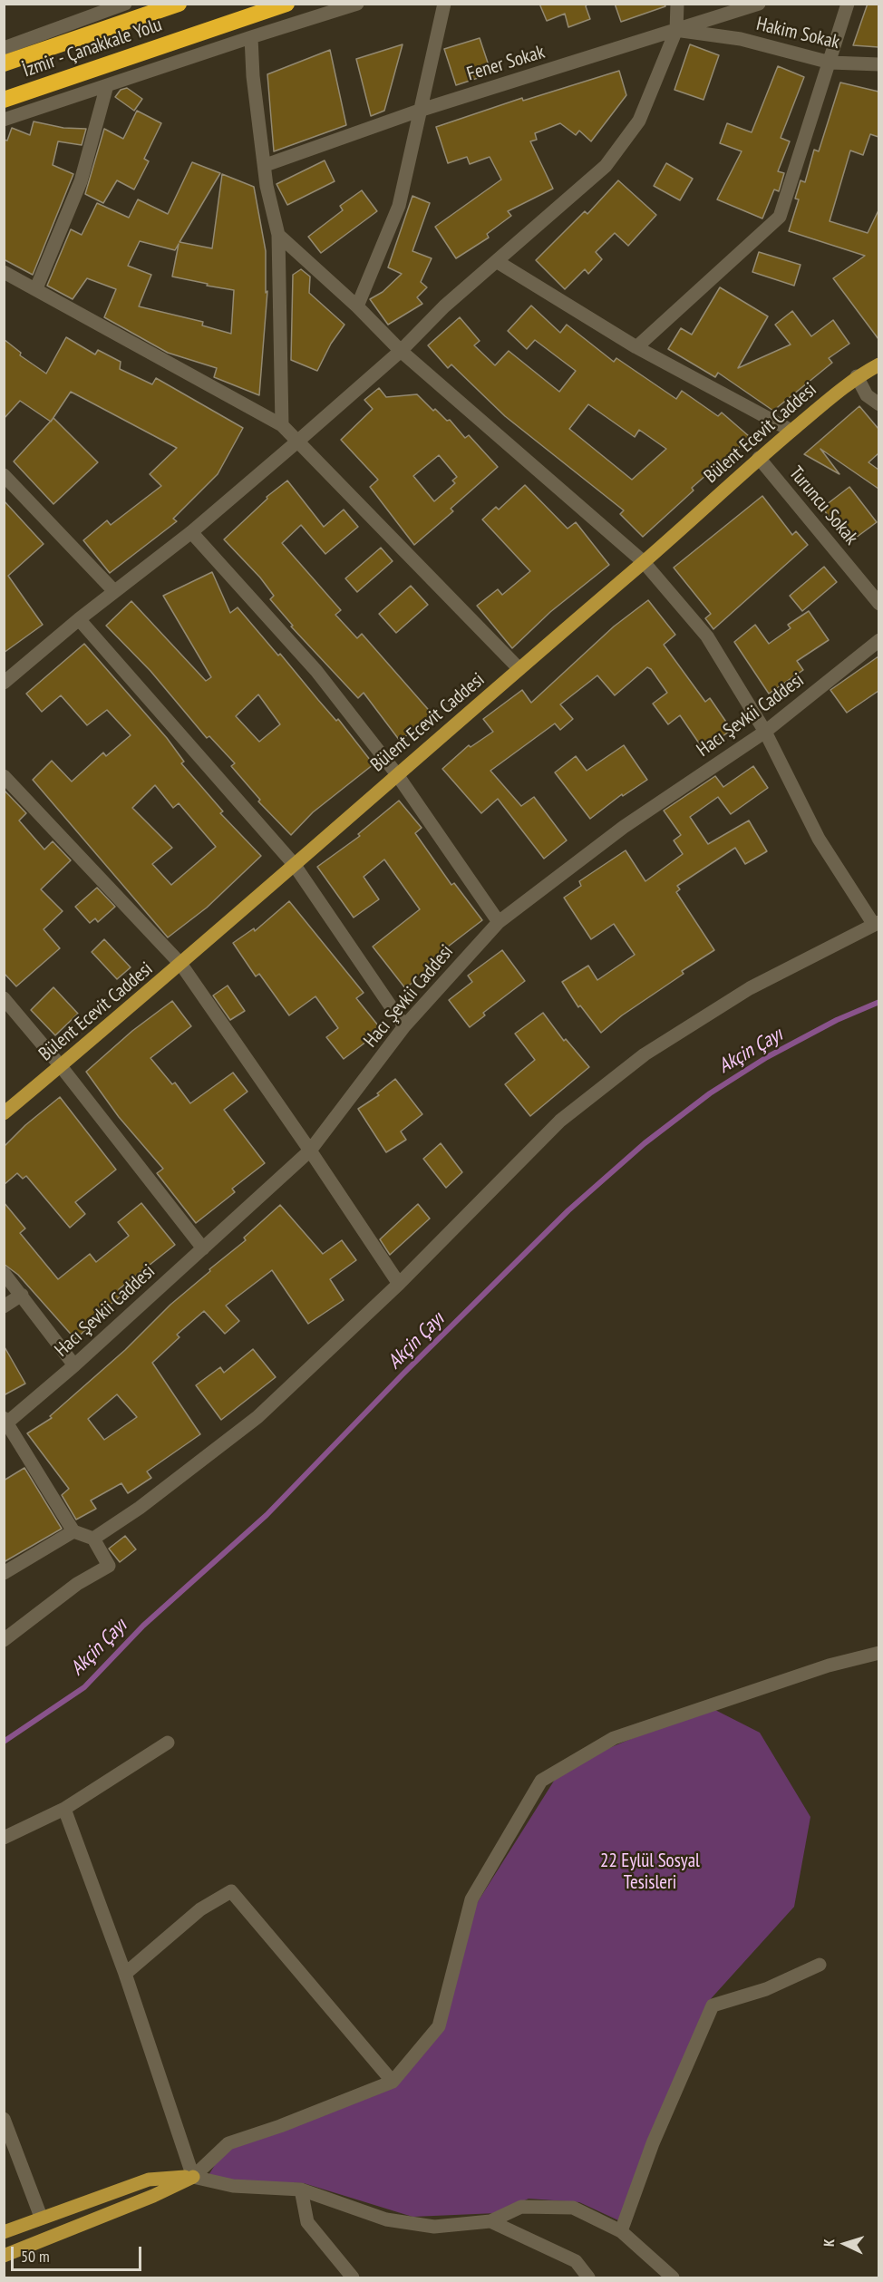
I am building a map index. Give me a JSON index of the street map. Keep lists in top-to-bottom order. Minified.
{"streets":{"highway":["İzmir - Çanakkale Yolu"],"main road":["Bülent Ecevit Caddesi"],"street":["Hakim Sokak","Fener Sokak","Turuncu Sokak","Hacı Şevkii Caddesi"]},"crossings":[["Hakim Sokak","Fener Sokak"],["Bülent Ecevit Caddesi","Turuncu Sokak"]],"water":["Akçin Çayı"],"parks":["22 Eylül Sosyal Tesisleri"],"scale_bar":"50 m","north":"left"}
